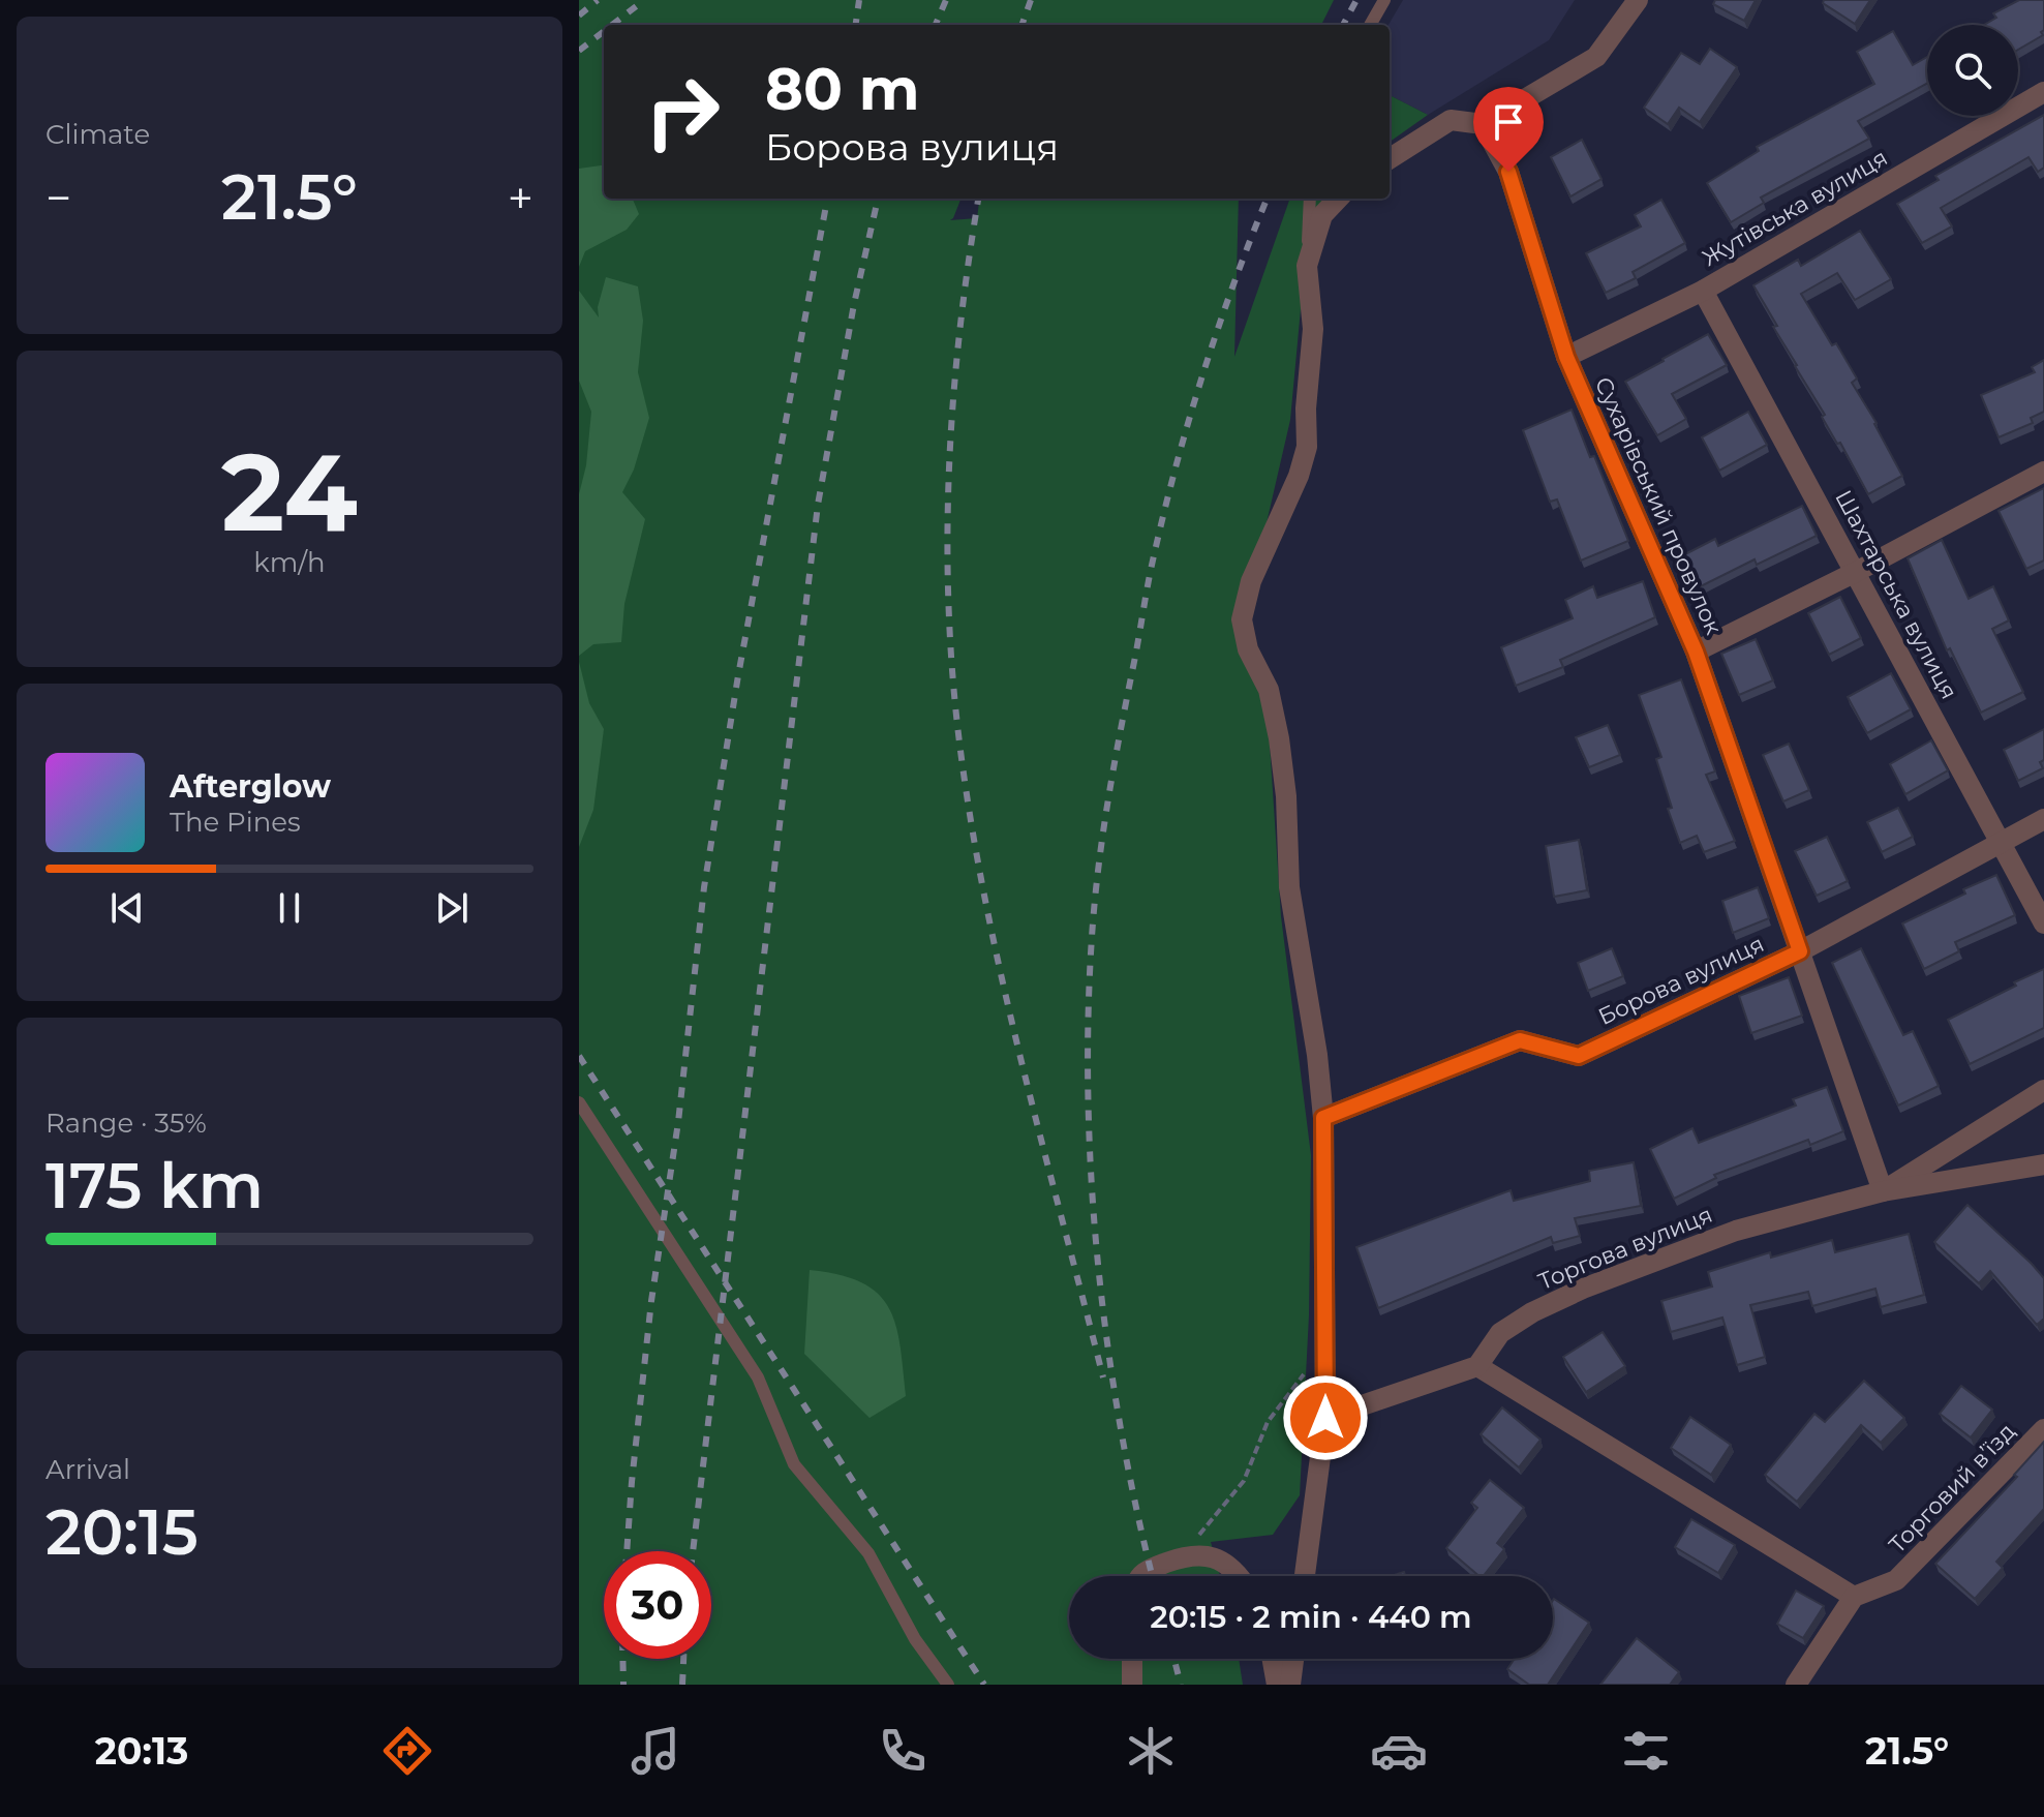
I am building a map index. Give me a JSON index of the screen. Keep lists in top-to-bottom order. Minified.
{"streets":{"street":["Жутівська вулиця","Сухарівський провулок","Шахтарська вулиця","Борова вулиця","Торгова вулиця","Торговий в’їзд"]},"crossings":[["Жутівська вулиця","Сухарівський провулок"],["Жутівська вулиця","Шахтарська вулиця"],["Сухарівський провулок","Борова вулиця"],["Сухарівський провулок","Торгова вулиця"],["Шахтарська вулиця","Борова вулиця"]],"page":{"tile":["Climate",["24","km/h"],["Range · 35%","175 km"],["Arrival","20:15"]],"turn":["80 m","Борова вулиця"],"heat":["−","21.5°","+"],"song":["Afterglow","The Pines"],"limit":"30","trip":"20:15 · 2 min · 440 m","tabs":["20:13","21.5°"]}}
